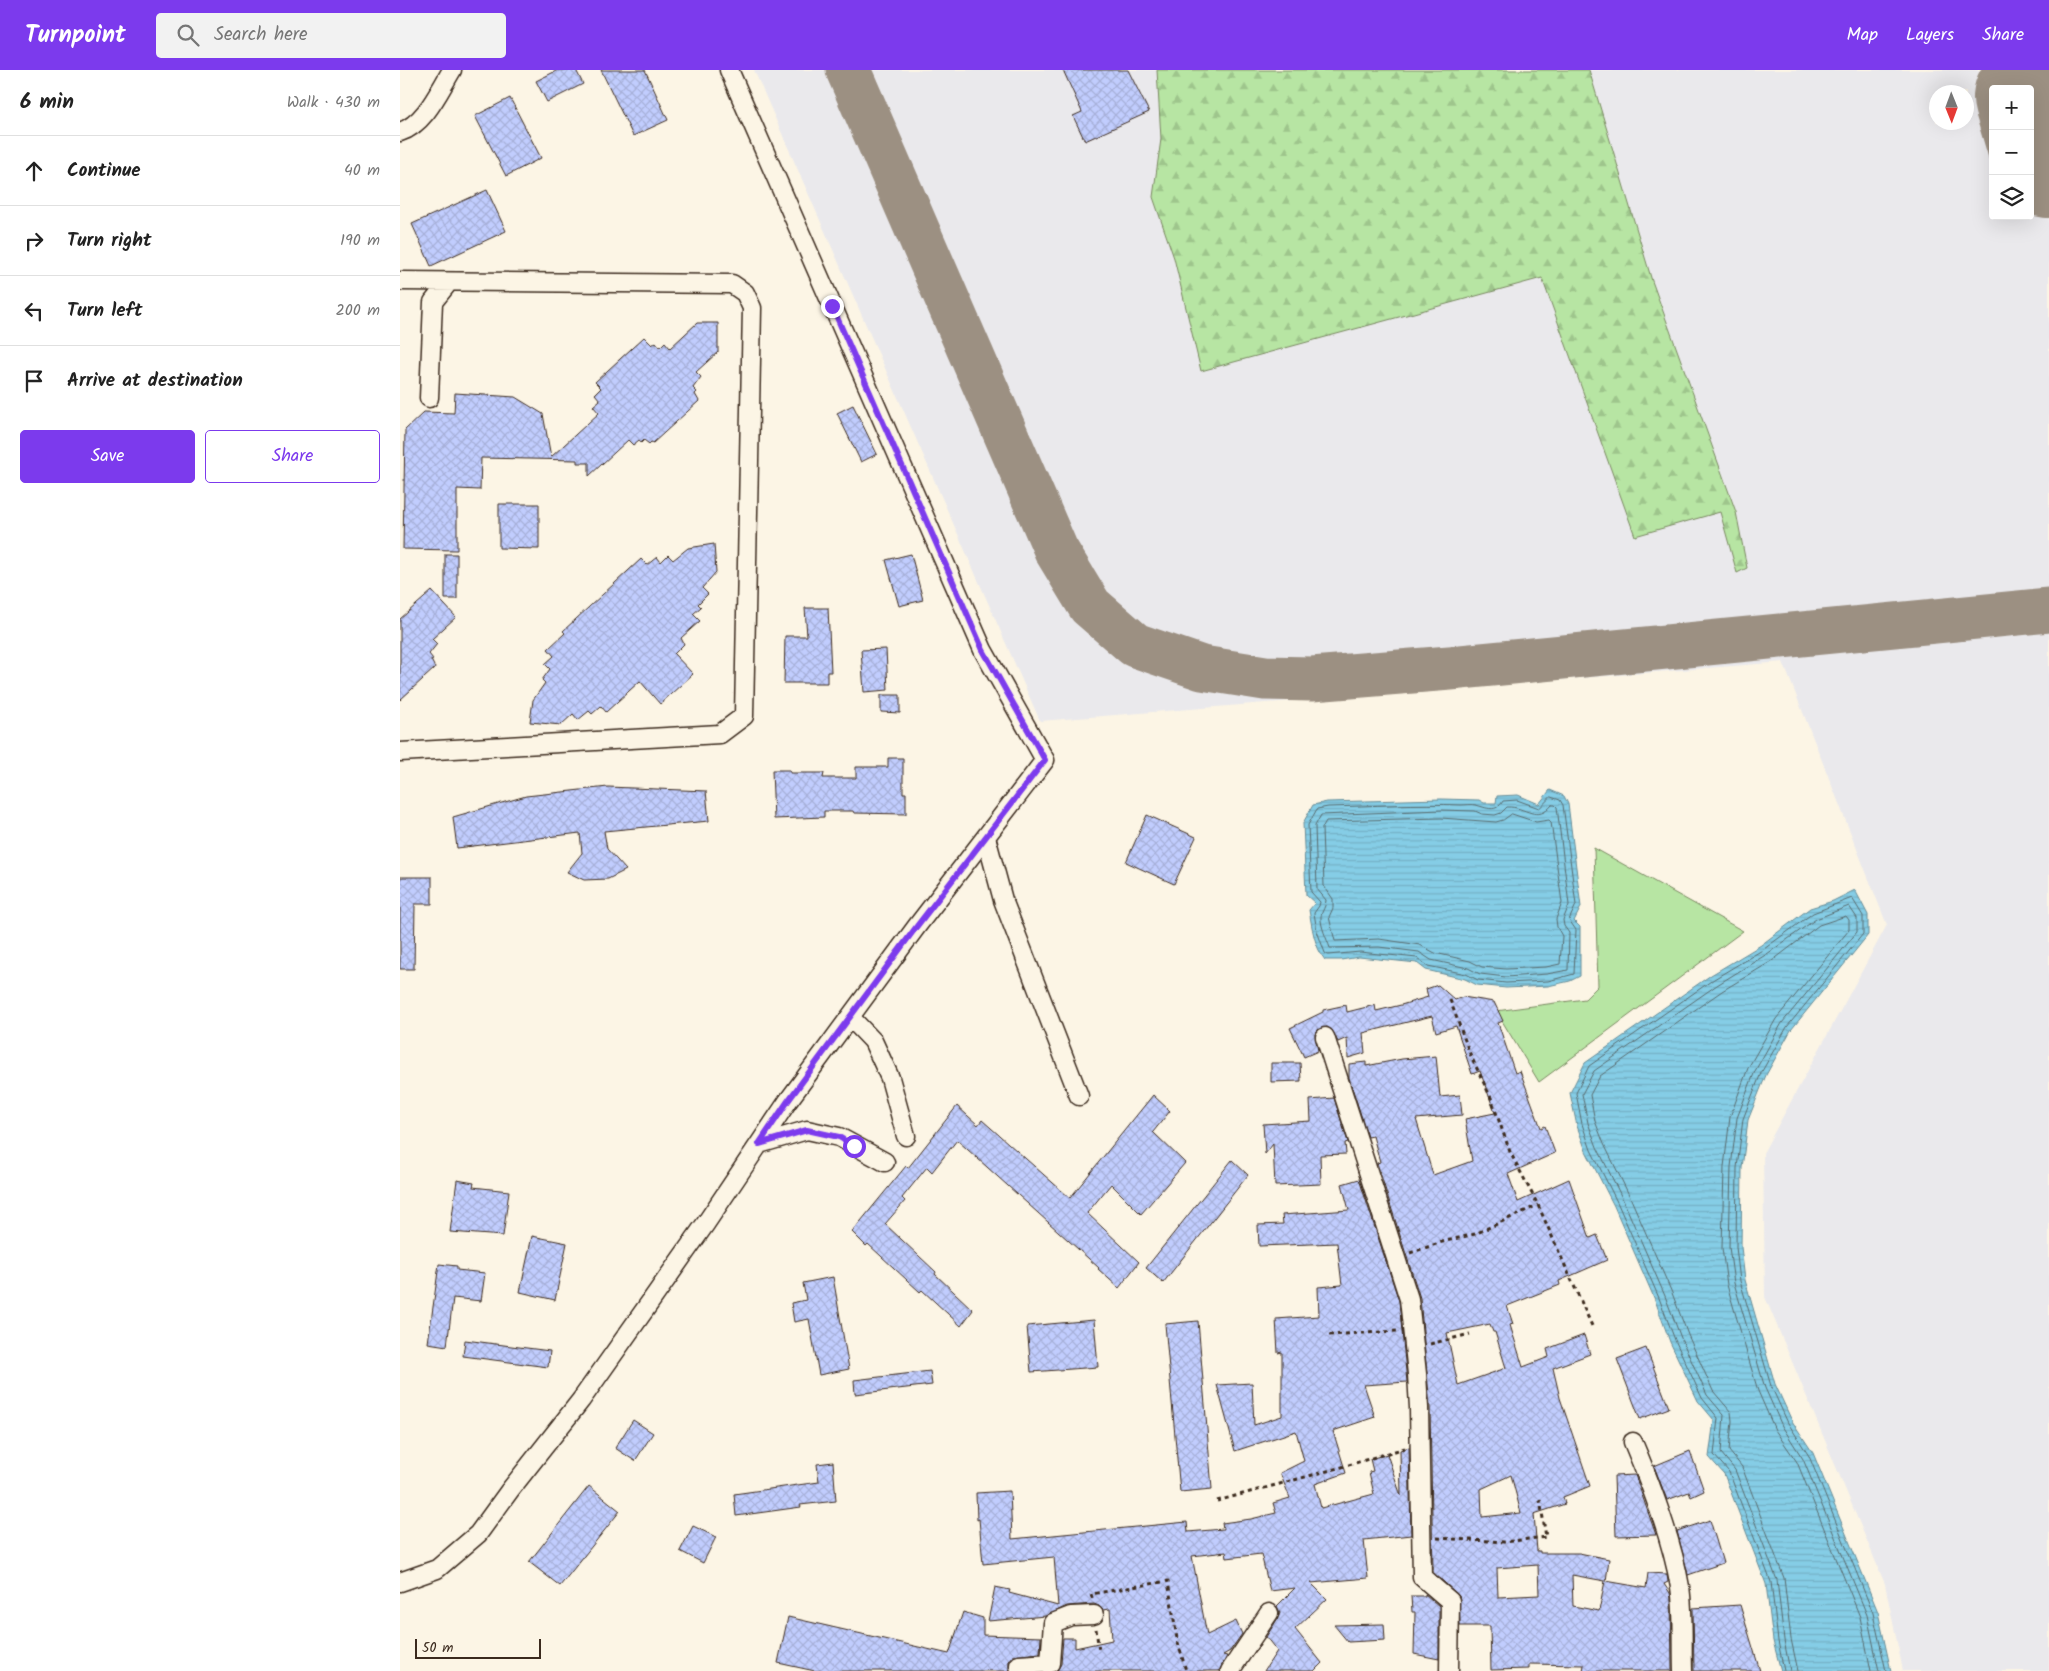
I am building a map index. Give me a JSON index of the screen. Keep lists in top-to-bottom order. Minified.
{"scale_bar":"50 m","north":"bottom","page":{"header":"Turnpoint","search":"Search here","nav":["Map","Layers","Share"],"heading":["6 min","Walk · 430 m"],"map_buttons":["+","−"],"list":[["Continue","40 m"],["Turn right","190 m"],["Turn left","200 m"],"Arrive at destination"],"buttons":["Save","Share"],"scale":"50 m"}}
